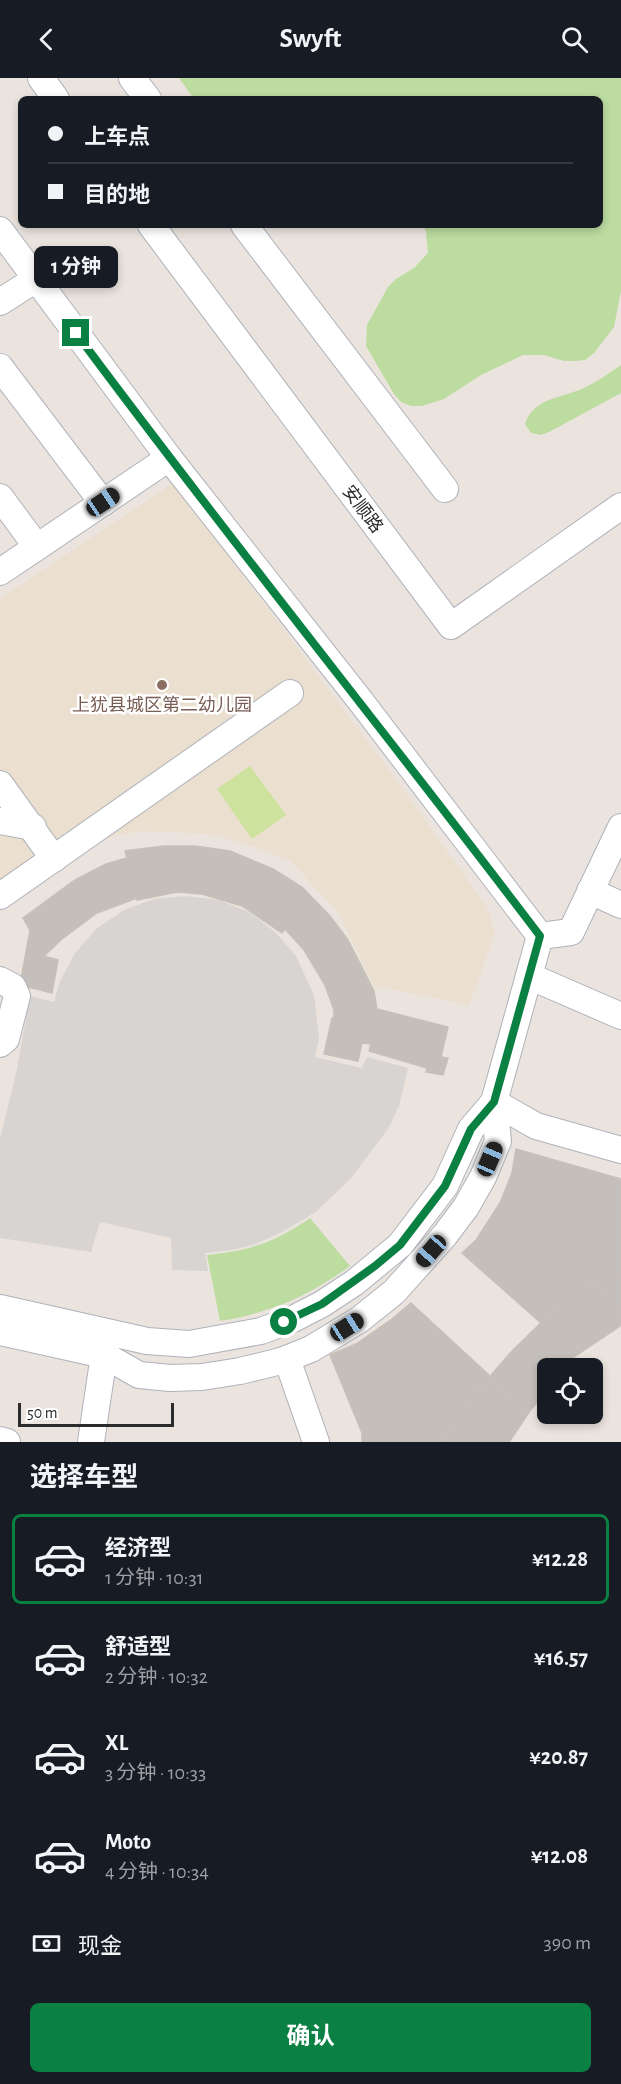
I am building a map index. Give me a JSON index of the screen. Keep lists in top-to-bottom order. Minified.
{"streets":{"street":["安顺路"]},"places":["上犹县城区第二幼儿园"],"scale_bar":"50 m","page":{"header":"Swyft","banner":["上车点","目的地"],"bubble":"1 分钟","scale":"50 m","heading":"选择车型","list":[{"name":"经济型","note":"1 分钟 · 10:31","value":"¥12.28"},{"name":"舒适型","note":"2 分钟 · 10:32","value":"¥16.57"},{"name":"XL","note":"3 分钟 · 10:33","value":"¥20.87"},{"name":"Moto","note":"4 分钟 · 10:34","value":"¥12.08"}],"pay":["现金","390 m"],"buttons":"确认"}}
